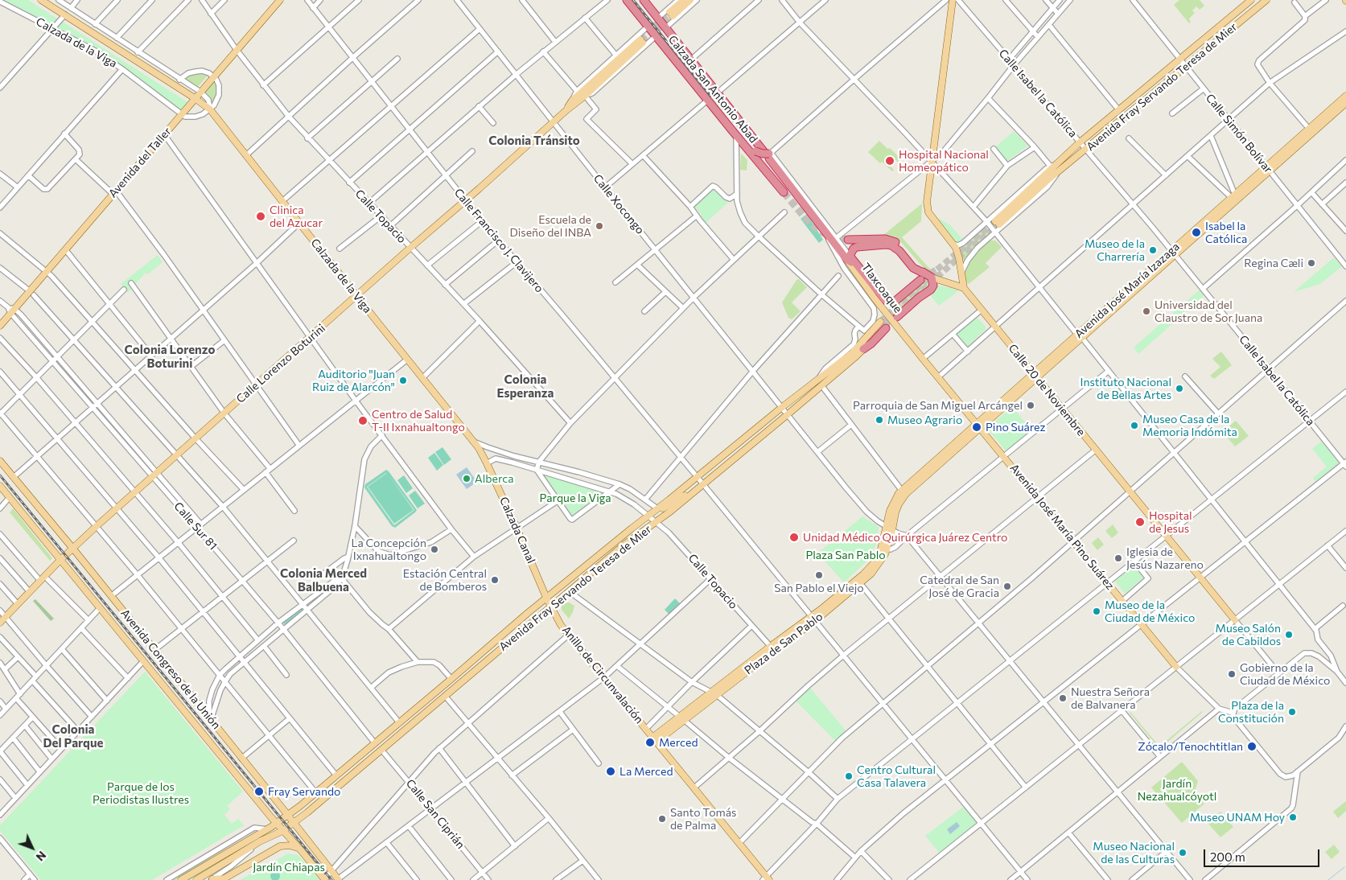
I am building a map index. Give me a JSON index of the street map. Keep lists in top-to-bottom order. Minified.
{"streets":{"highway":["Calzada San Antonio Abad"],"main road":["Calzada de la Viga","Avenida Fray Servando Teresa de Mier","Avenida del Taller","Tlaxcoaque","Avenida José María Izazaga","Calle Lorenzo Boturini","Calle 20 de Noviembre","Avenida José María Pino Suárez","Calzada Canal","Plaza de San Pablo","Avenida Congreso de la Unión","Anillo de Circunvalación"],"street":["Calle Isabel la Católica","Calle Simón Bolívar","Calle Xocongo","Calle Topacio","Calle Francisco J. Clavijero","Calle Sur 81","Calle San Ciprián"]},"crossings":[["Calzada de la Viga","Avenida Fray Servando Teresa de Mier"],["Calzada de la Viga","Avenida del Taller"],["Calzada de la Viga","Calle Lorenzo Boturini"],["Calzada de la Viga","Calzada Canal"],["Avenida Fray Servando Teresa de Mier","Calle Isabel la Católica"],["Avenida Fray Servando Teresa de Mier","Calle Simón Bolívar"],["Avenida Fray Servando Teresa de Mier","Calle Xocongo"],["Avenida Fray Servando Teresa de Mier","Calle Topacio"],["Avenida Fray Servando Teresa de Mier","Calle Francisco J. Clavijero"],["Avenida Fray Servando Teresa de Mier","Calle Sur 81"],["Avenida Fray Servando Teresa de Mier","Calzada Canal"],["Avenida Fray Servando Teresa de Mier","Avenida Congreso de la Unión"],["Avenida Fray Servando Teresa de Mier","Anillo de Circunvalación"],["Avenida Fray Servando Teresa de Mier","Calle San Ciprián"],["Calzada San Antonio Abad","Tlaxcoaque"],["Calzada San Antonio Abad","Calle Lorenzo Boturini"],["Calle Isabel la Católica","Avenida José María Izazaga"],["Calle Simón Bolívar","Avenida José María Izazaga"],["Avenida del Taller","Calle Topacio"],["Avenida del Taller","Calle Sur 81"],["Calle Xocongo","Avenida José María Izazaga"],["Calle Xocongo","Calle Lorenzo Boturini"],["Calle Xocongo","Plaza de San Pablo"],["Calle Topacio","Calle Lorenzo Boturini"],["Calle Topacio","Plaza de San Pablo"],["Calle Francisco J. Clavijero","Calle Lorenzo Boturini"],["Calle Francisco J. Clavijero","Plaza de San Pablo"],["Tlaxcoaque","Avenida José María Pino Suárez"],["Avenida José María Izazaga","Calle 20 de Noviembre"],["Avenida José María Izazaga","Avenida José María Pino Suárez"],["Avenida José María Izazaga","Plaza de San Pablo"],["Calle Lorenzo Boturini","Calle Sur 81"],["Calle Lorenzo Boturini","Avenida Congreso de la Unión"],["Calzada Canal","Anillo de Circunvalación"],["Plaza de San Pablo","Anillo de Circunvalación"]],"districts":["Colonia Tránsito","Colonia Lorenzo Boturini","Colonia Esperanza","Colonia Merced Balbuena","Colonia Del Parque"],"parks":["Parque la Viga","Plaza San Pablo","Jardín Nezahualcóyotl","Parque de los Periodistas Ilustres","Jardín Chiapas"],"places":["Hospital Nacional Homeopático","Clinica del Azucar","Escuela de Diseño del INBA","Isabel la Católica","Museo de la Charrería","Regina Cæli","Universidad del Claustro de Sor Juana","Auditorio \"Juan Ruiz de Alarcón\"","Instituto Nacional de Bellas Artes","Parroquia de San Miguel Arcángel","Museo Agrario","Centro de Salud T-II Ixnahualtongo","Museo Casa de la Memoria Indómita","Pino Suárez","Alberca","Hospital de Jesus","Unidad Médico Quirúrgica Juárez Centro","La Concepción Ixnahualtongo","Iglesia de Jesús Nazareno","San Pablo el Viejo","Estación Central de Bomberos","Catedral de San José de Gracia","Museo de la Ciudad de México","Museo Salón de Cabildos","Gobierno de la Ciudad de México","Nuestra Señora de Balvanera","Plaza de la Constitución","Merced","Zócalo/Tenochtitlan","La Merced","Centro Cultural Casa Talavera","Fray Servando","Museo UNAM Hoy","Santo Tomás de Palma","Museo Nacional de las Culturas"],"scale_bar":"200 m","north":"bottom right"}
